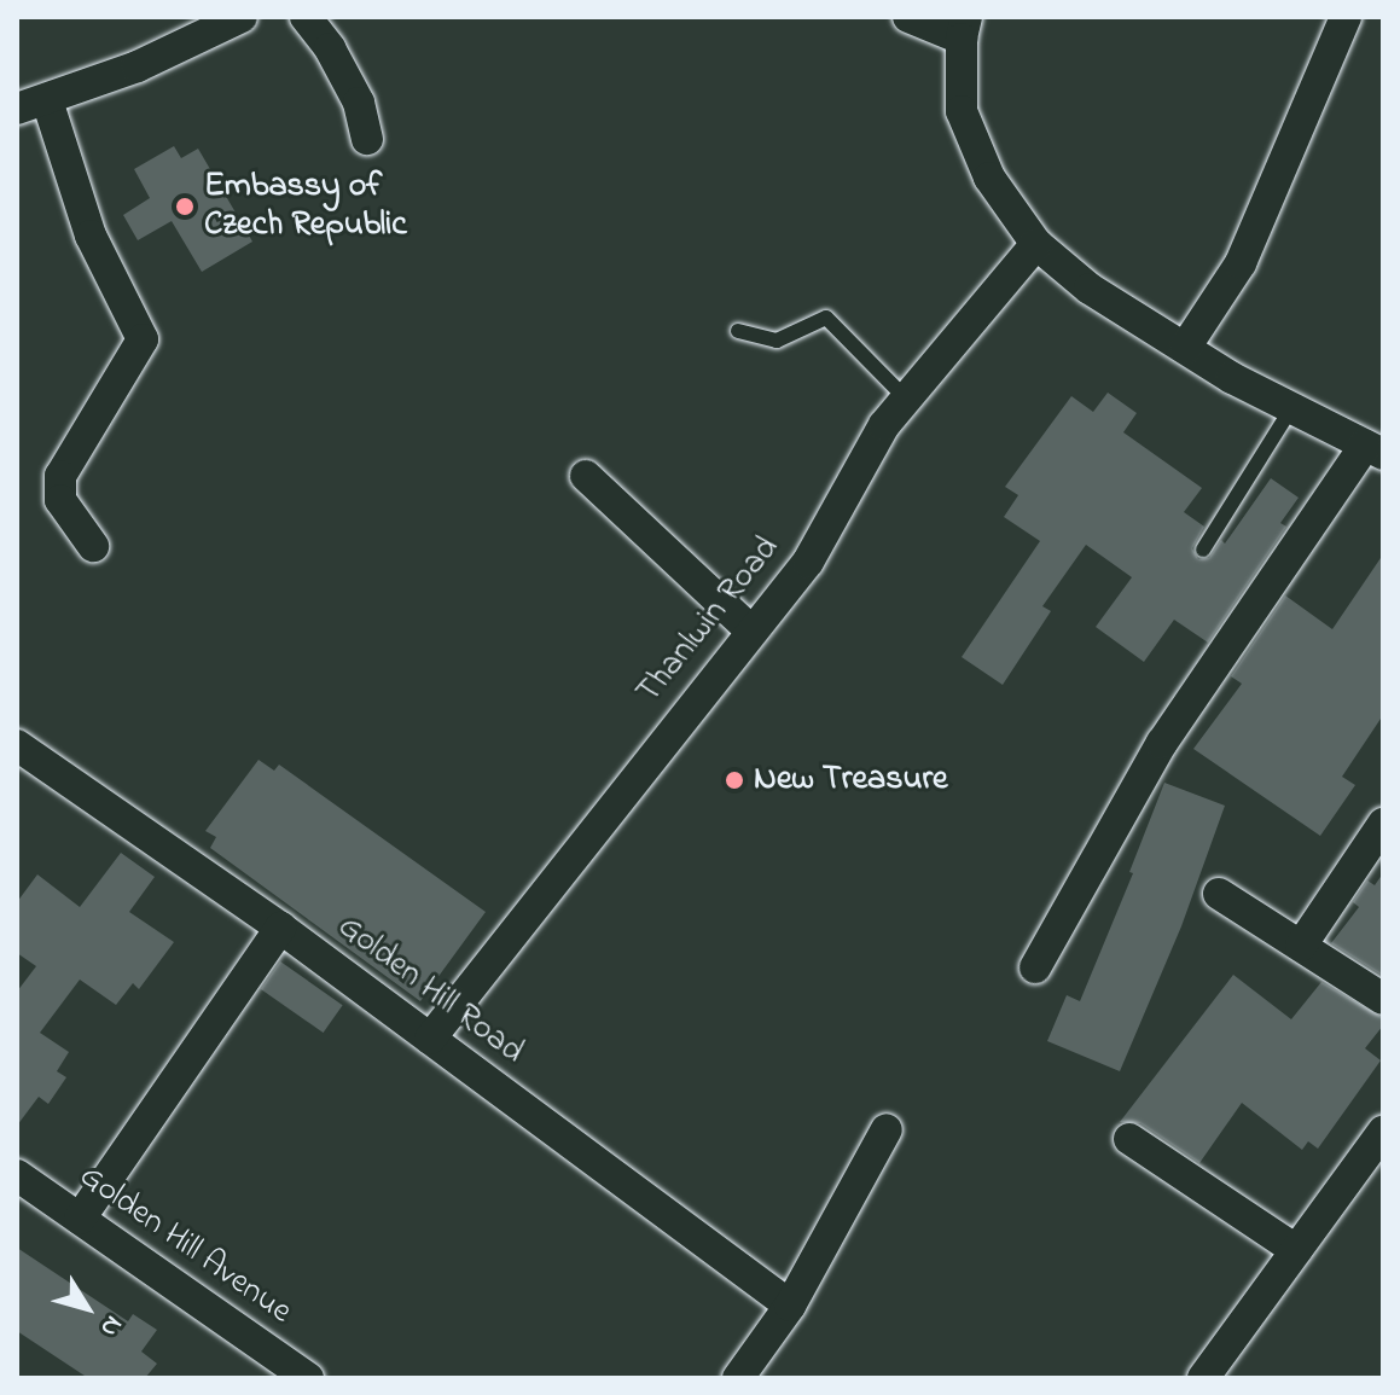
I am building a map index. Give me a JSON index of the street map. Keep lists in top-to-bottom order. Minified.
{"streets":{"street":["Thanlwin Road","Golden Hill Road","Golden Hill Avenue"]},"crossings":[["Thanlwin Road","Golden Hill Road"]],"places":["Embassy of Czech Republic","New Treasure"],"north":"bottom right"}
